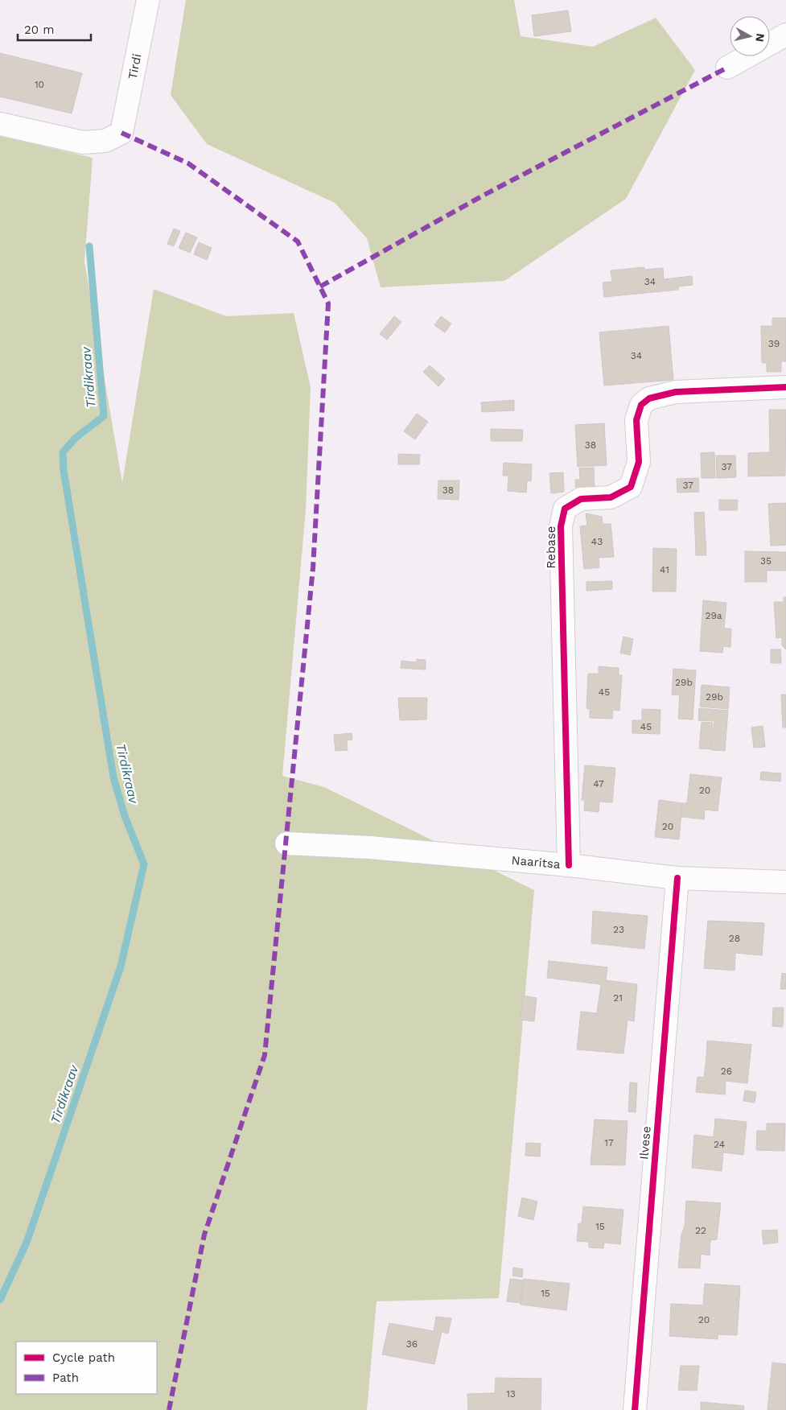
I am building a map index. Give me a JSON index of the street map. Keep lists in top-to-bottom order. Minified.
{"streets":{"street":["Tirdi","Rebase","Naaritsa","Ilvese"]},"crossings":[["Rebase","Naaritsa"],["Naaritsa","Ilvese"]],"water":["Tirdikraav"],"house_numbers":["10","34","39","34","38","37","37","38","43","35","41","29a","29b","45","29b","45","47","20","20","23","28","21","26","17","24","15","22","15","20","36","13"],"legend":["Cycle path","Path"],"scale_bar":"20 m","north":"right"}
